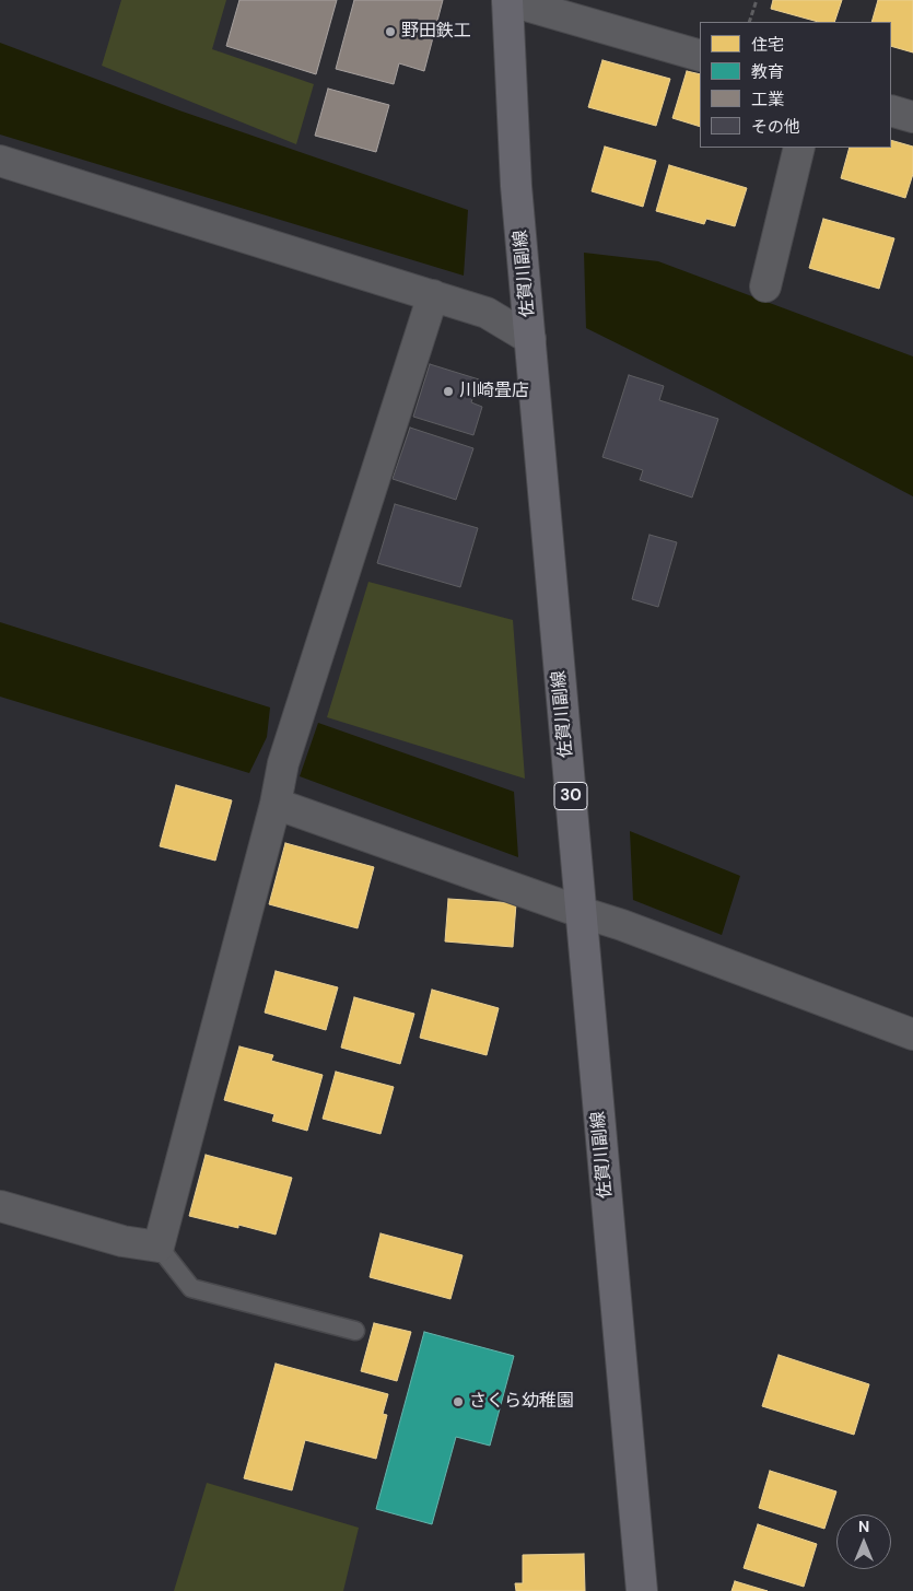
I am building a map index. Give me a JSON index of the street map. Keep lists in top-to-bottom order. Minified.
{"streets":{"main road":["佐賀川副線","30"]},"places":["野田鉄工","川崎畳店","さくら幼稚園"],"legend":["住宅","教育","工業","その他"],"north":"top"}
